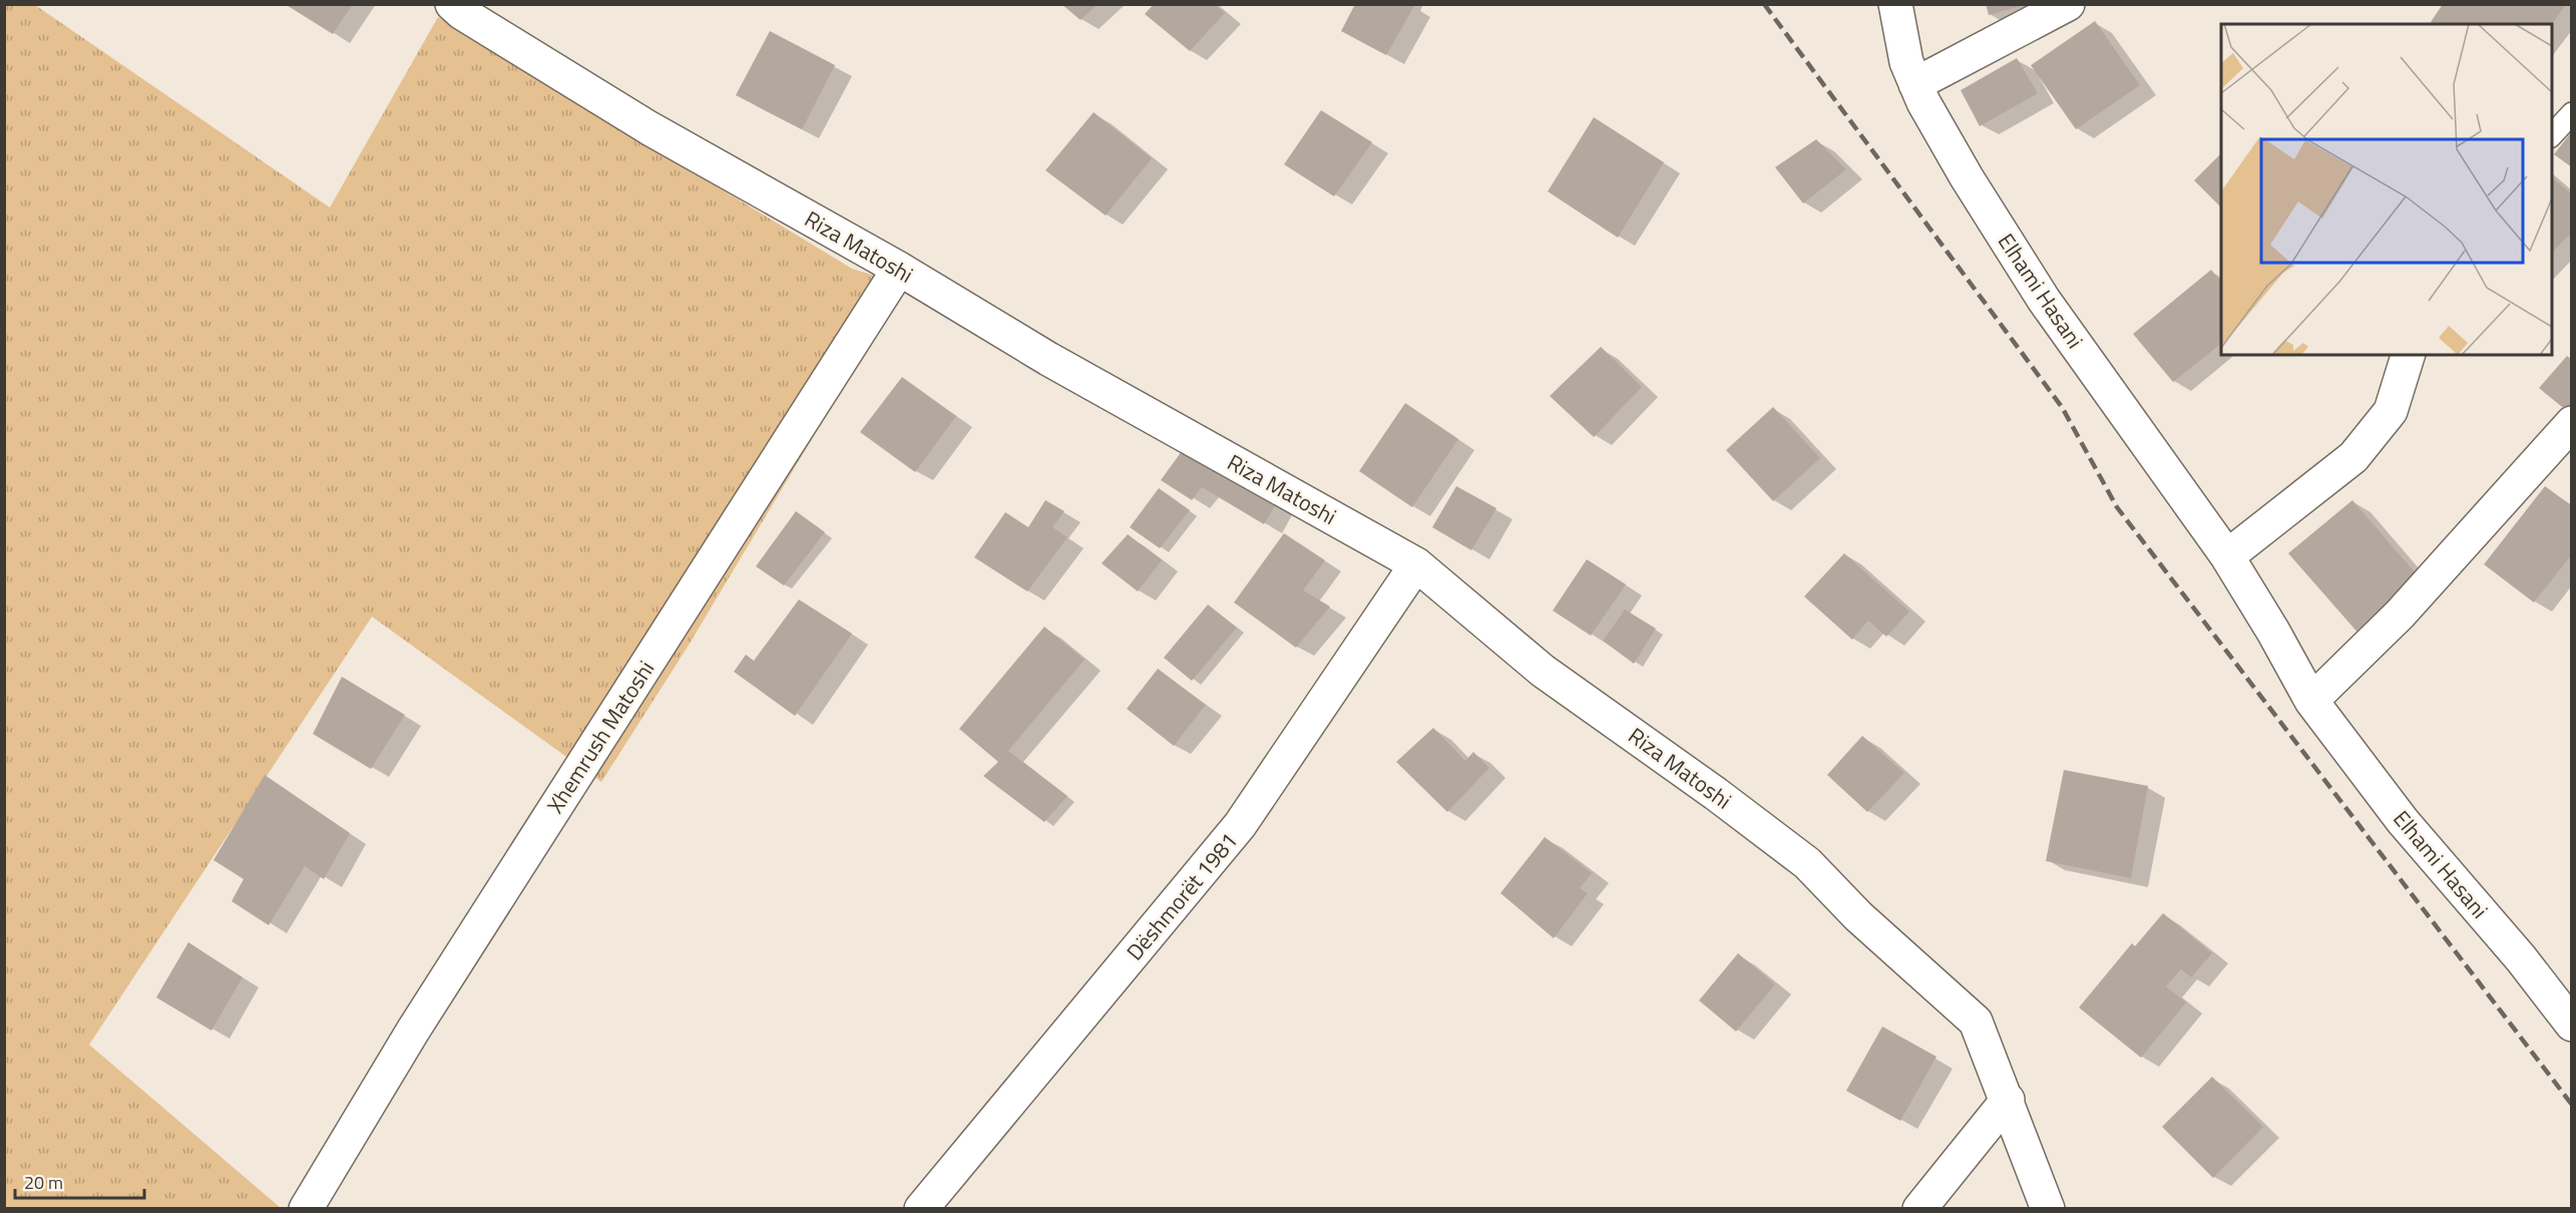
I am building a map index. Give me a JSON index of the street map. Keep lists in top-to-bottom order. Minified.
{"streets":{"street":["Riza Matoshi","Elhami Hasani","Xhemrush Matoshi","Dëshmorët 1981"]},"crossings":[["Riza Matoshi","Xhemrush Matoshi"],["Riza Matoshi","Dëshmorët 1981"]],"scale_bar":"20 m"}
